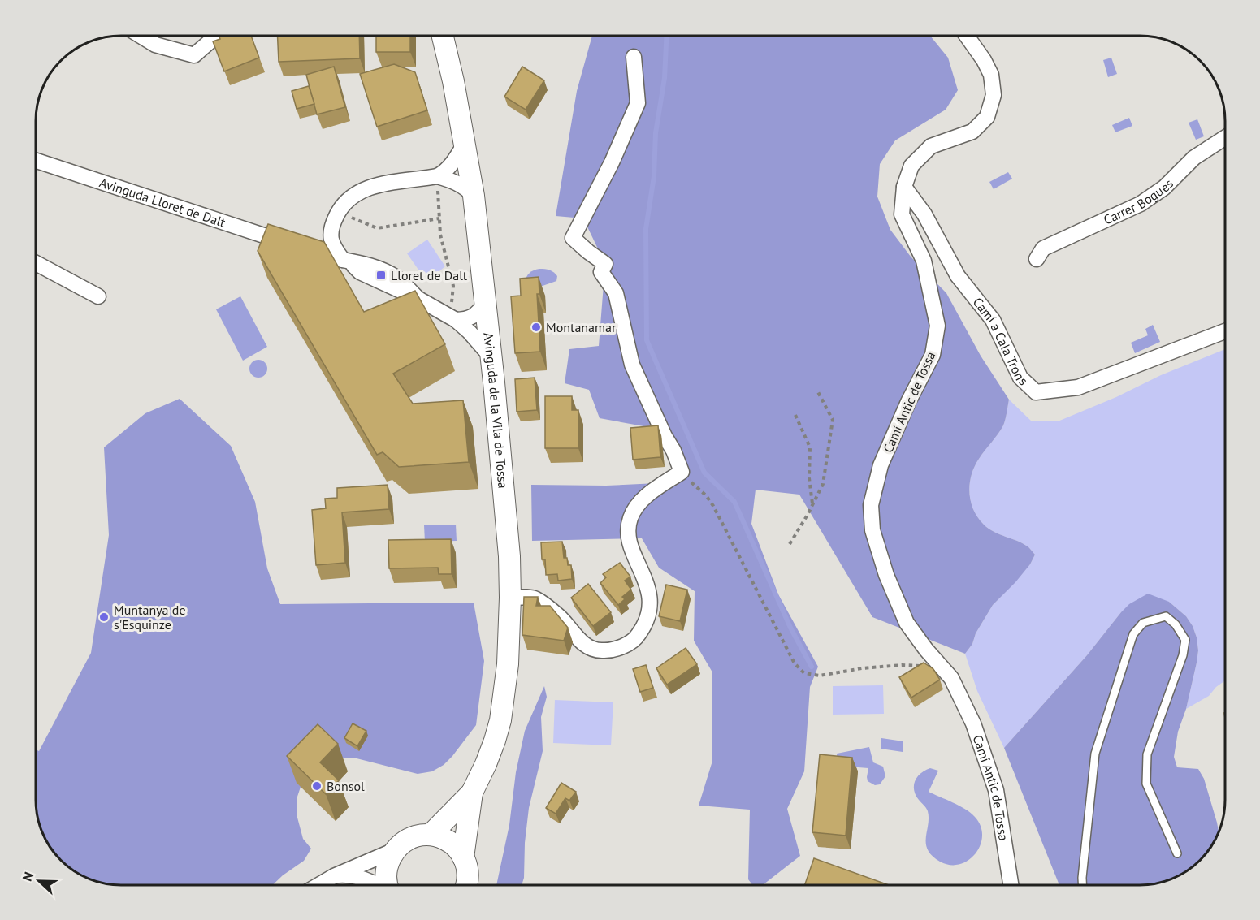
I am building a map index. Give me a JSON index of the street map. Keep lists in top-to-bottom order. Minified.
{"streets":{"main road":["Avinguda de la Vila de Tossa"],"street":["Carrer Bogues","Avinguda Lloret de Dalt","Camí a Cala Trons","Camí Antic de Tossa"]},"crossings":[["Avinguda Lloret de Dalt","Avinguda de la Vila de Tossa"],["Camí a Cala Trons","Camí Antic de Tossa"]],"places":{"transit":["Lloret de Dalt"],"other":["Montanamar","Muntanya de s'Esquinze","Bonsol"]},"north":"left"}
